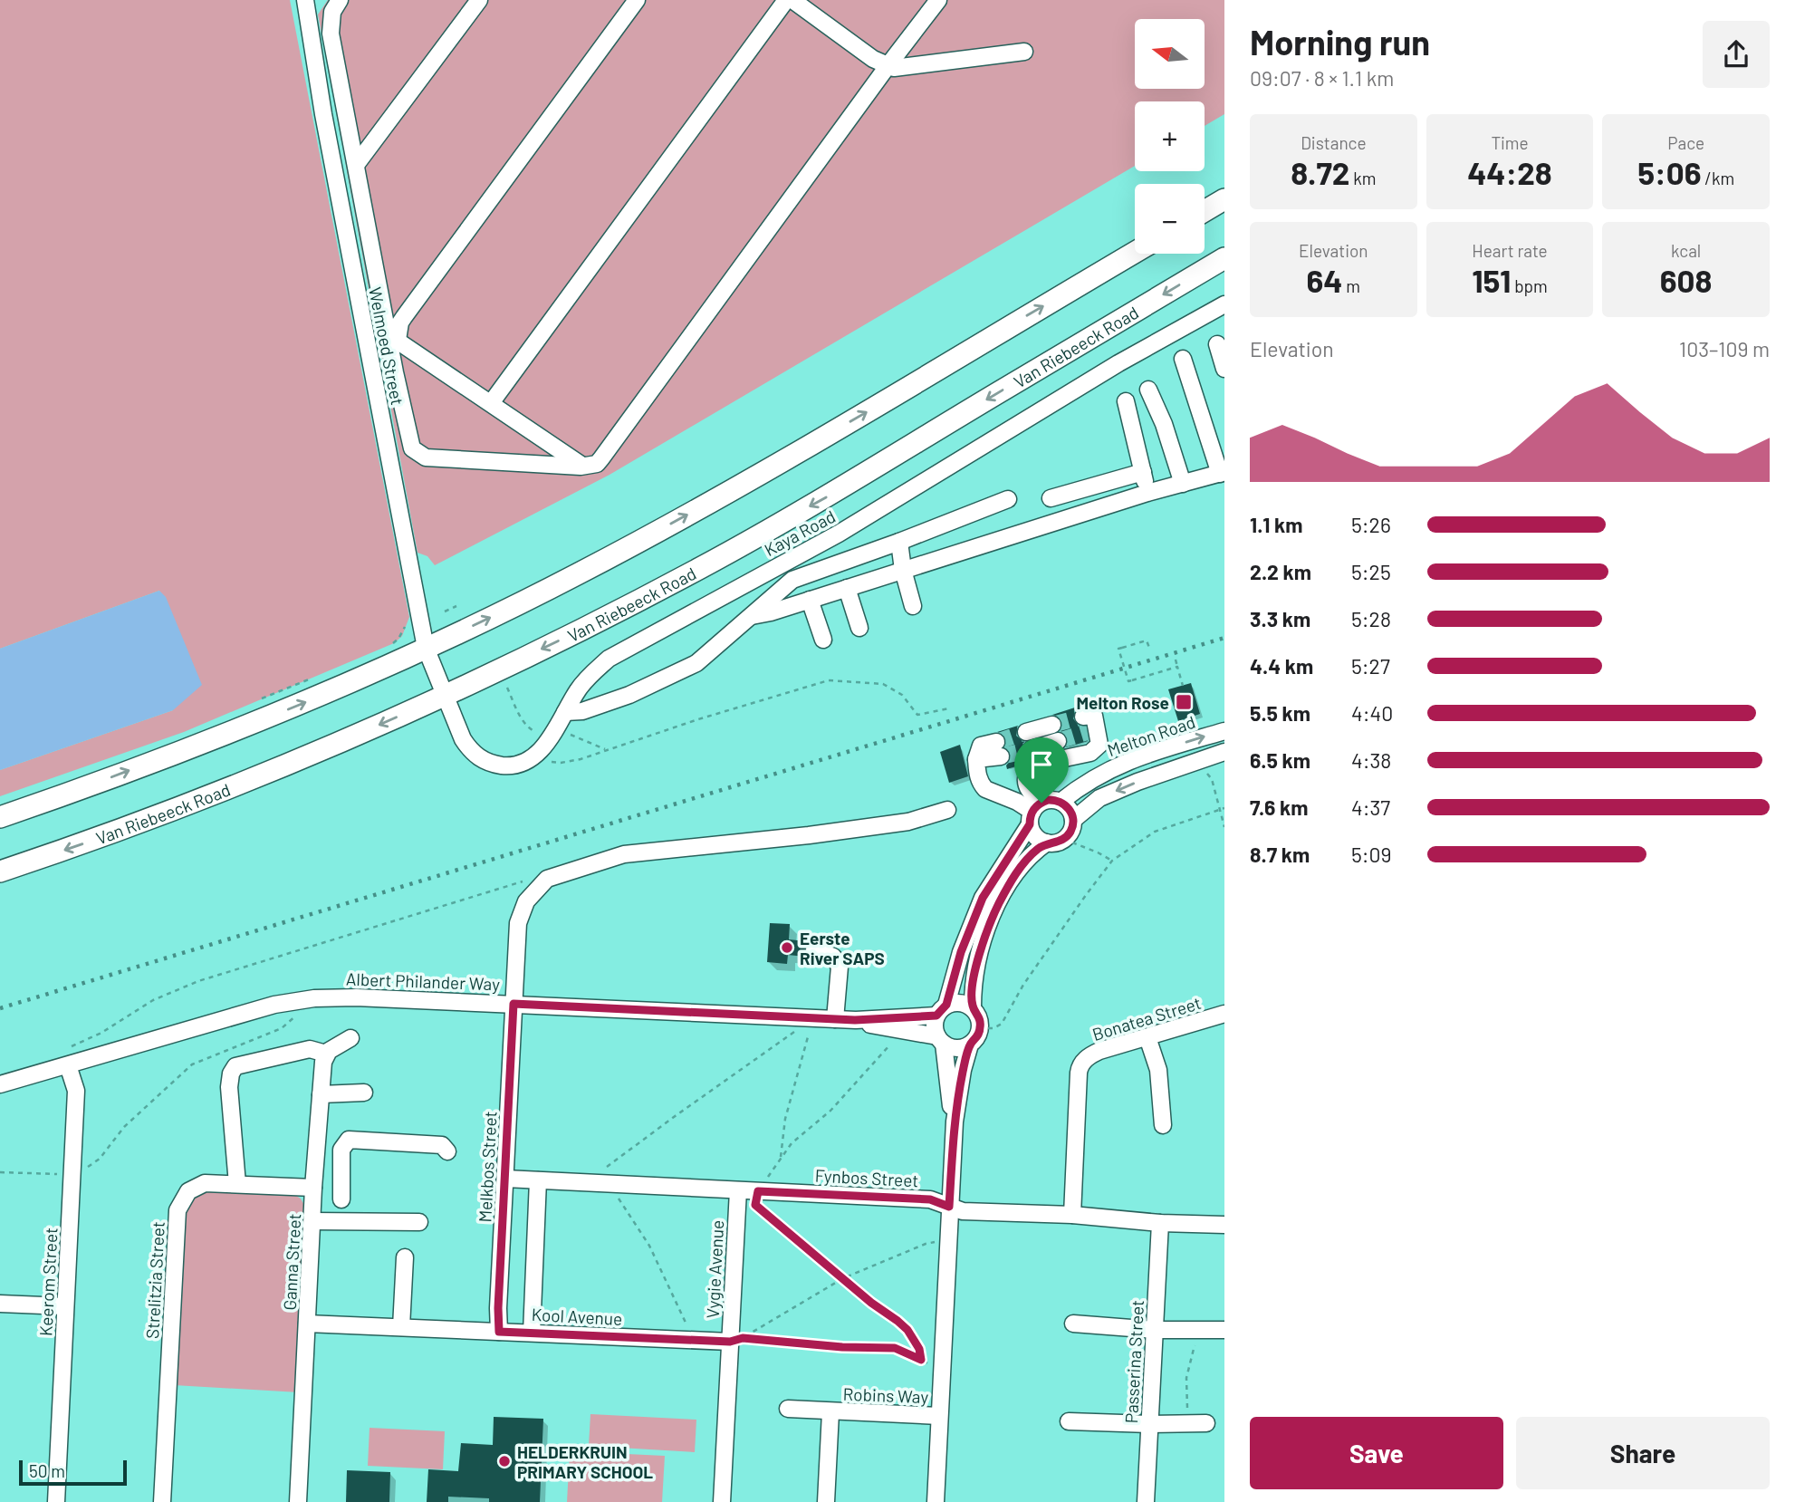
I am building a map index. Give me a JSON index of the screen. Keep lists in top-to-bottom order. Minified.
{"streets":{"main road":["Van Riebeeck Road"],"street":["Welmoed Street","Kaya Road","Melton Road","Albert Philander Way","Bonatea Street","Melkbos Street","Fynbos Street","Ganna Street","Vygie Avenue","Strelitzia Street","Keerom Street","Kool Avenue","Passerina Street","Robins Way"]},"crossings":[["Welmoed Street","Van Riebeeck Road"],["Welmoed Street","Kaya Road"],["Van Riebeeck Road","Kaya Road"],["Albert Philander Way","Melkbos Street"],["Albert Philander Way","Keerom Street"],["Bonatea Street","Fynbos Street"],["Melkbos Street","Fynbos Street"],["Melkbos Street","Kool Avenue"],["Fynbos Street","Vygie Avenue"],["Fynbos Street","Passerina Street"],["Ganna Street","Strelitzia Street"],["Ganna Street","Kool Avenue"],["Vygie Avenue","Kool Avenue"]],"places":{"transit":["Melton Rose"],"other":["Eerste River SAPS","HELDERKRUIN PRIMARY SCHOOL"]},"scale_bar":"50 m","north":"left","page":{"heading":["Morning run","09:07 · 8 × 1.1 km"],"map_buttons":["+","−"],"stats":[["Distance","8.72 km"],["Time","44:28"],["Pace","5:06 /km"],["Elevation","64 m"],["Heart rate","151 bpm"],["kcal","608"]],"chart":["Elevation","103–109 m"],"list":[{"name":"1.1 km","note":"5:26"},{"name":"2.2 km","note":"5:25"},{"name":"3.3 km","note":"5:28"},{"name":"4.4 km","note":"5:27"},{"name":"5.5 km","note":"4:40"},{"name":"6.5 km","note":"4:38"},{"name":"7.6 km","note":"4:37"},{"name":"8.7 km","note":"5:09"}],"buttons":["Save","Share"],"scale":"50 m"}}
